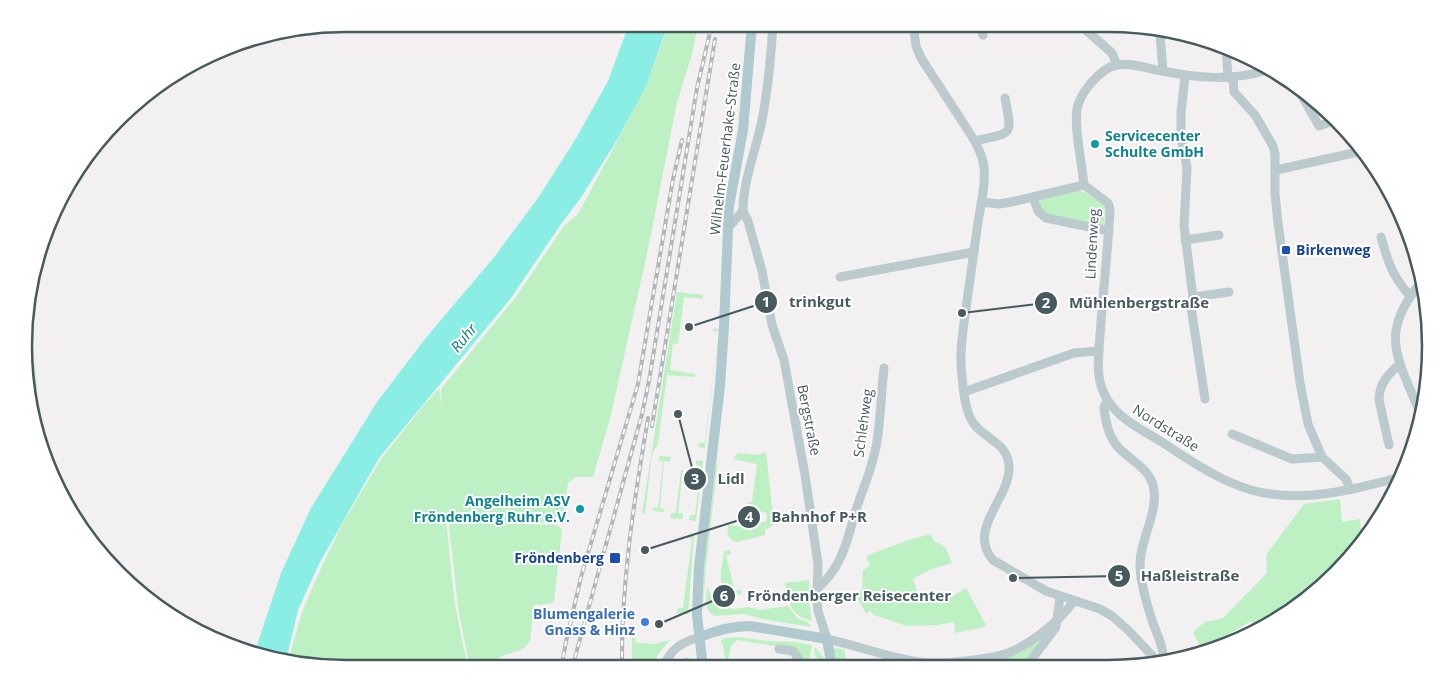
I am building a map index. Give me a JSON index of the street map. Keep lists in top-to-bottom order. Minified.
{"streets":{"main road":["Wilhelm-Feuerhake-Straße"],"street":["Lindenweg","Bergstraße","Schlehweg","Nordstraße"]},"crossings":[["Lindenweg","Nordstraße"],["Bergstraße","Schlehweg"]],"water":["Ruhr"],"places":{"other":["Servicecenter Schulte GmbH","Mühlenbergstraße","trinkgut","Lidl","Angelheim ASV Fröndenberg Ruhr e.V.","Bahnhof P+R","Haßleistraße","Blumengalerie Gnass & Hinz","Fröndenberger Reisecenter"],"transit":["Birkenweg","Fröndenberg"]}}
